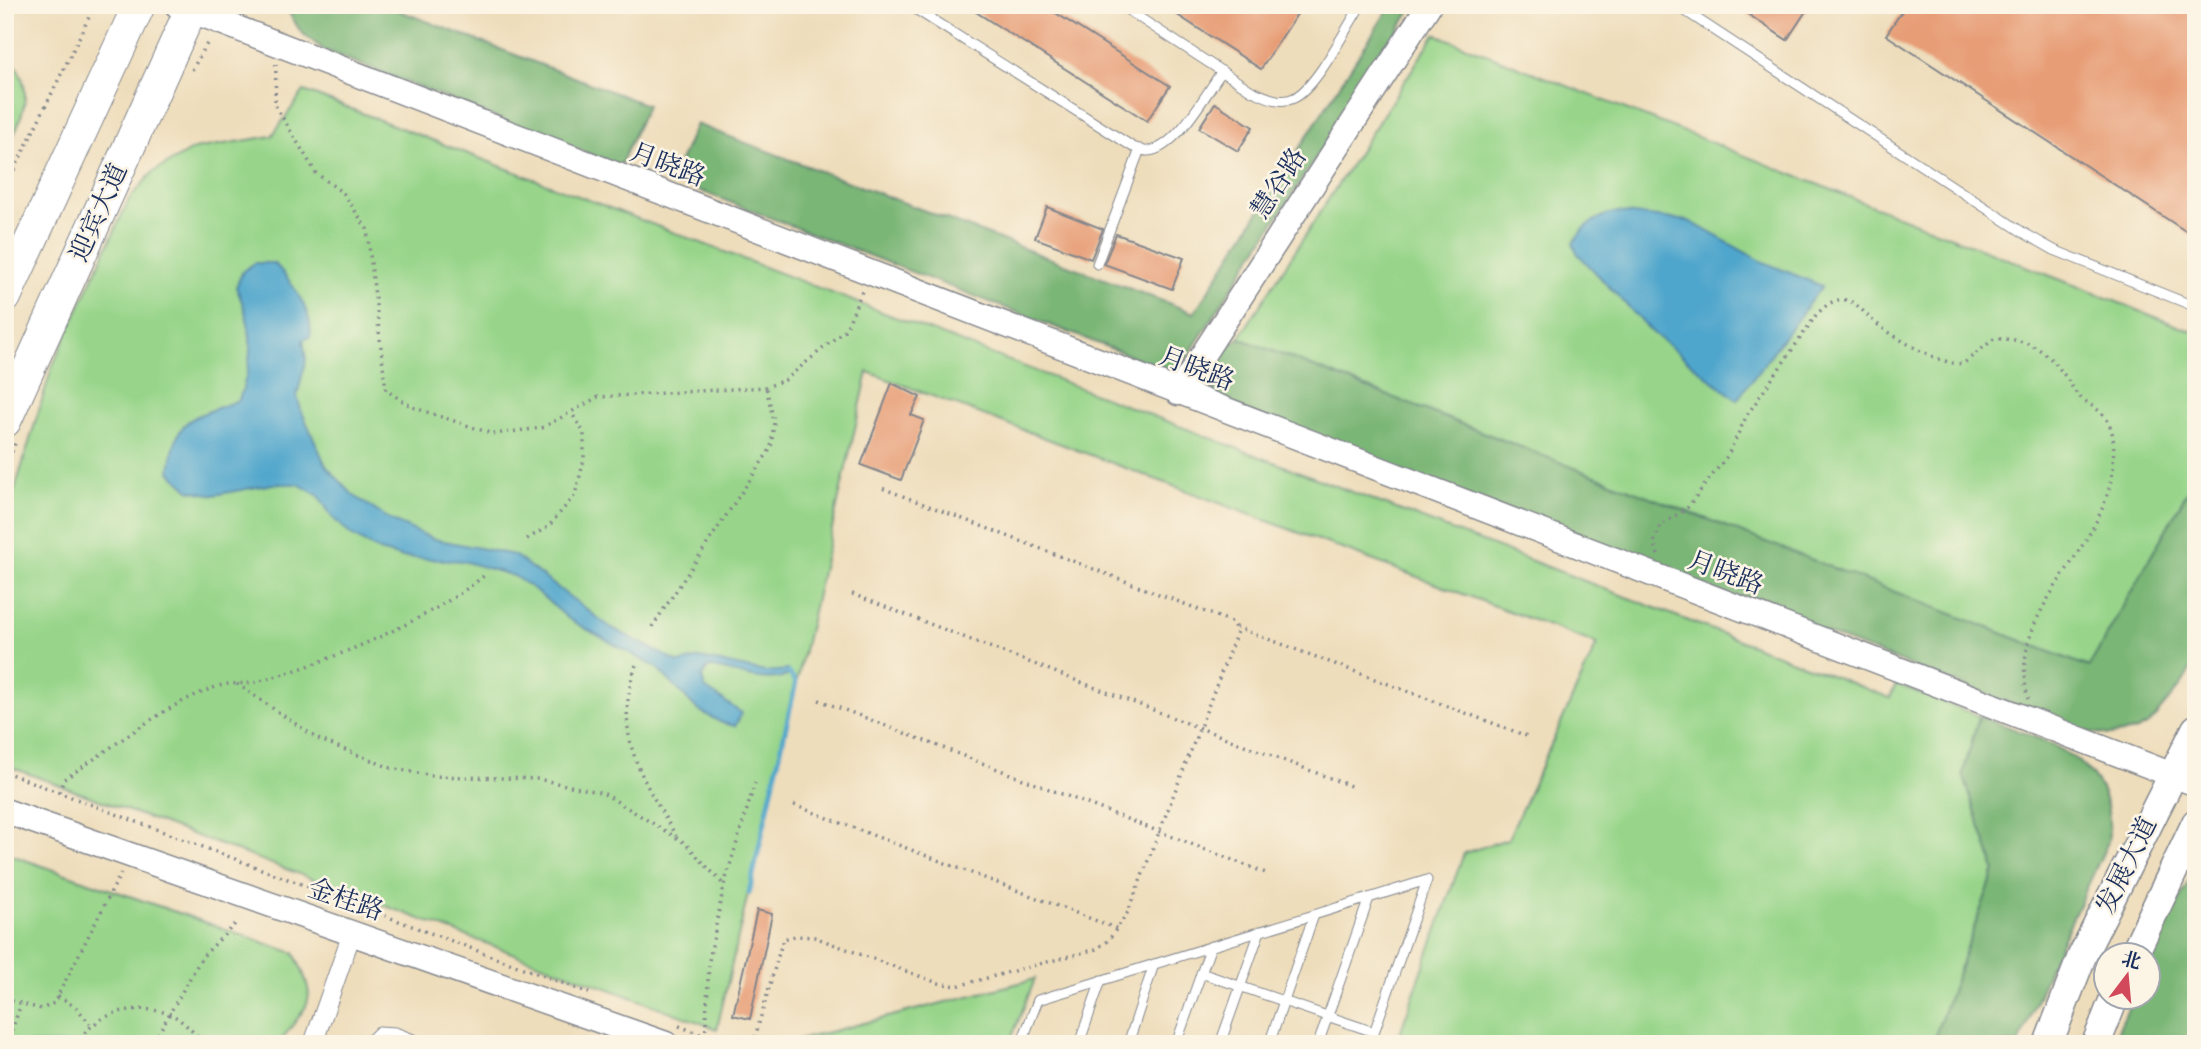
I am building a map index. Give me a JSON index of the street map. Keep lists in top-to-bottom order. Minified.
{"streets":{"highway":["迎宾大道"],"main road":["发展大道"],"street":["月晓路","慧谷路","金桂路"]},"crossings":[["月晓路","慧谷路"],["月晓路","迎宾大道"],["月晓路","发展大道"]],"north":"top"}
